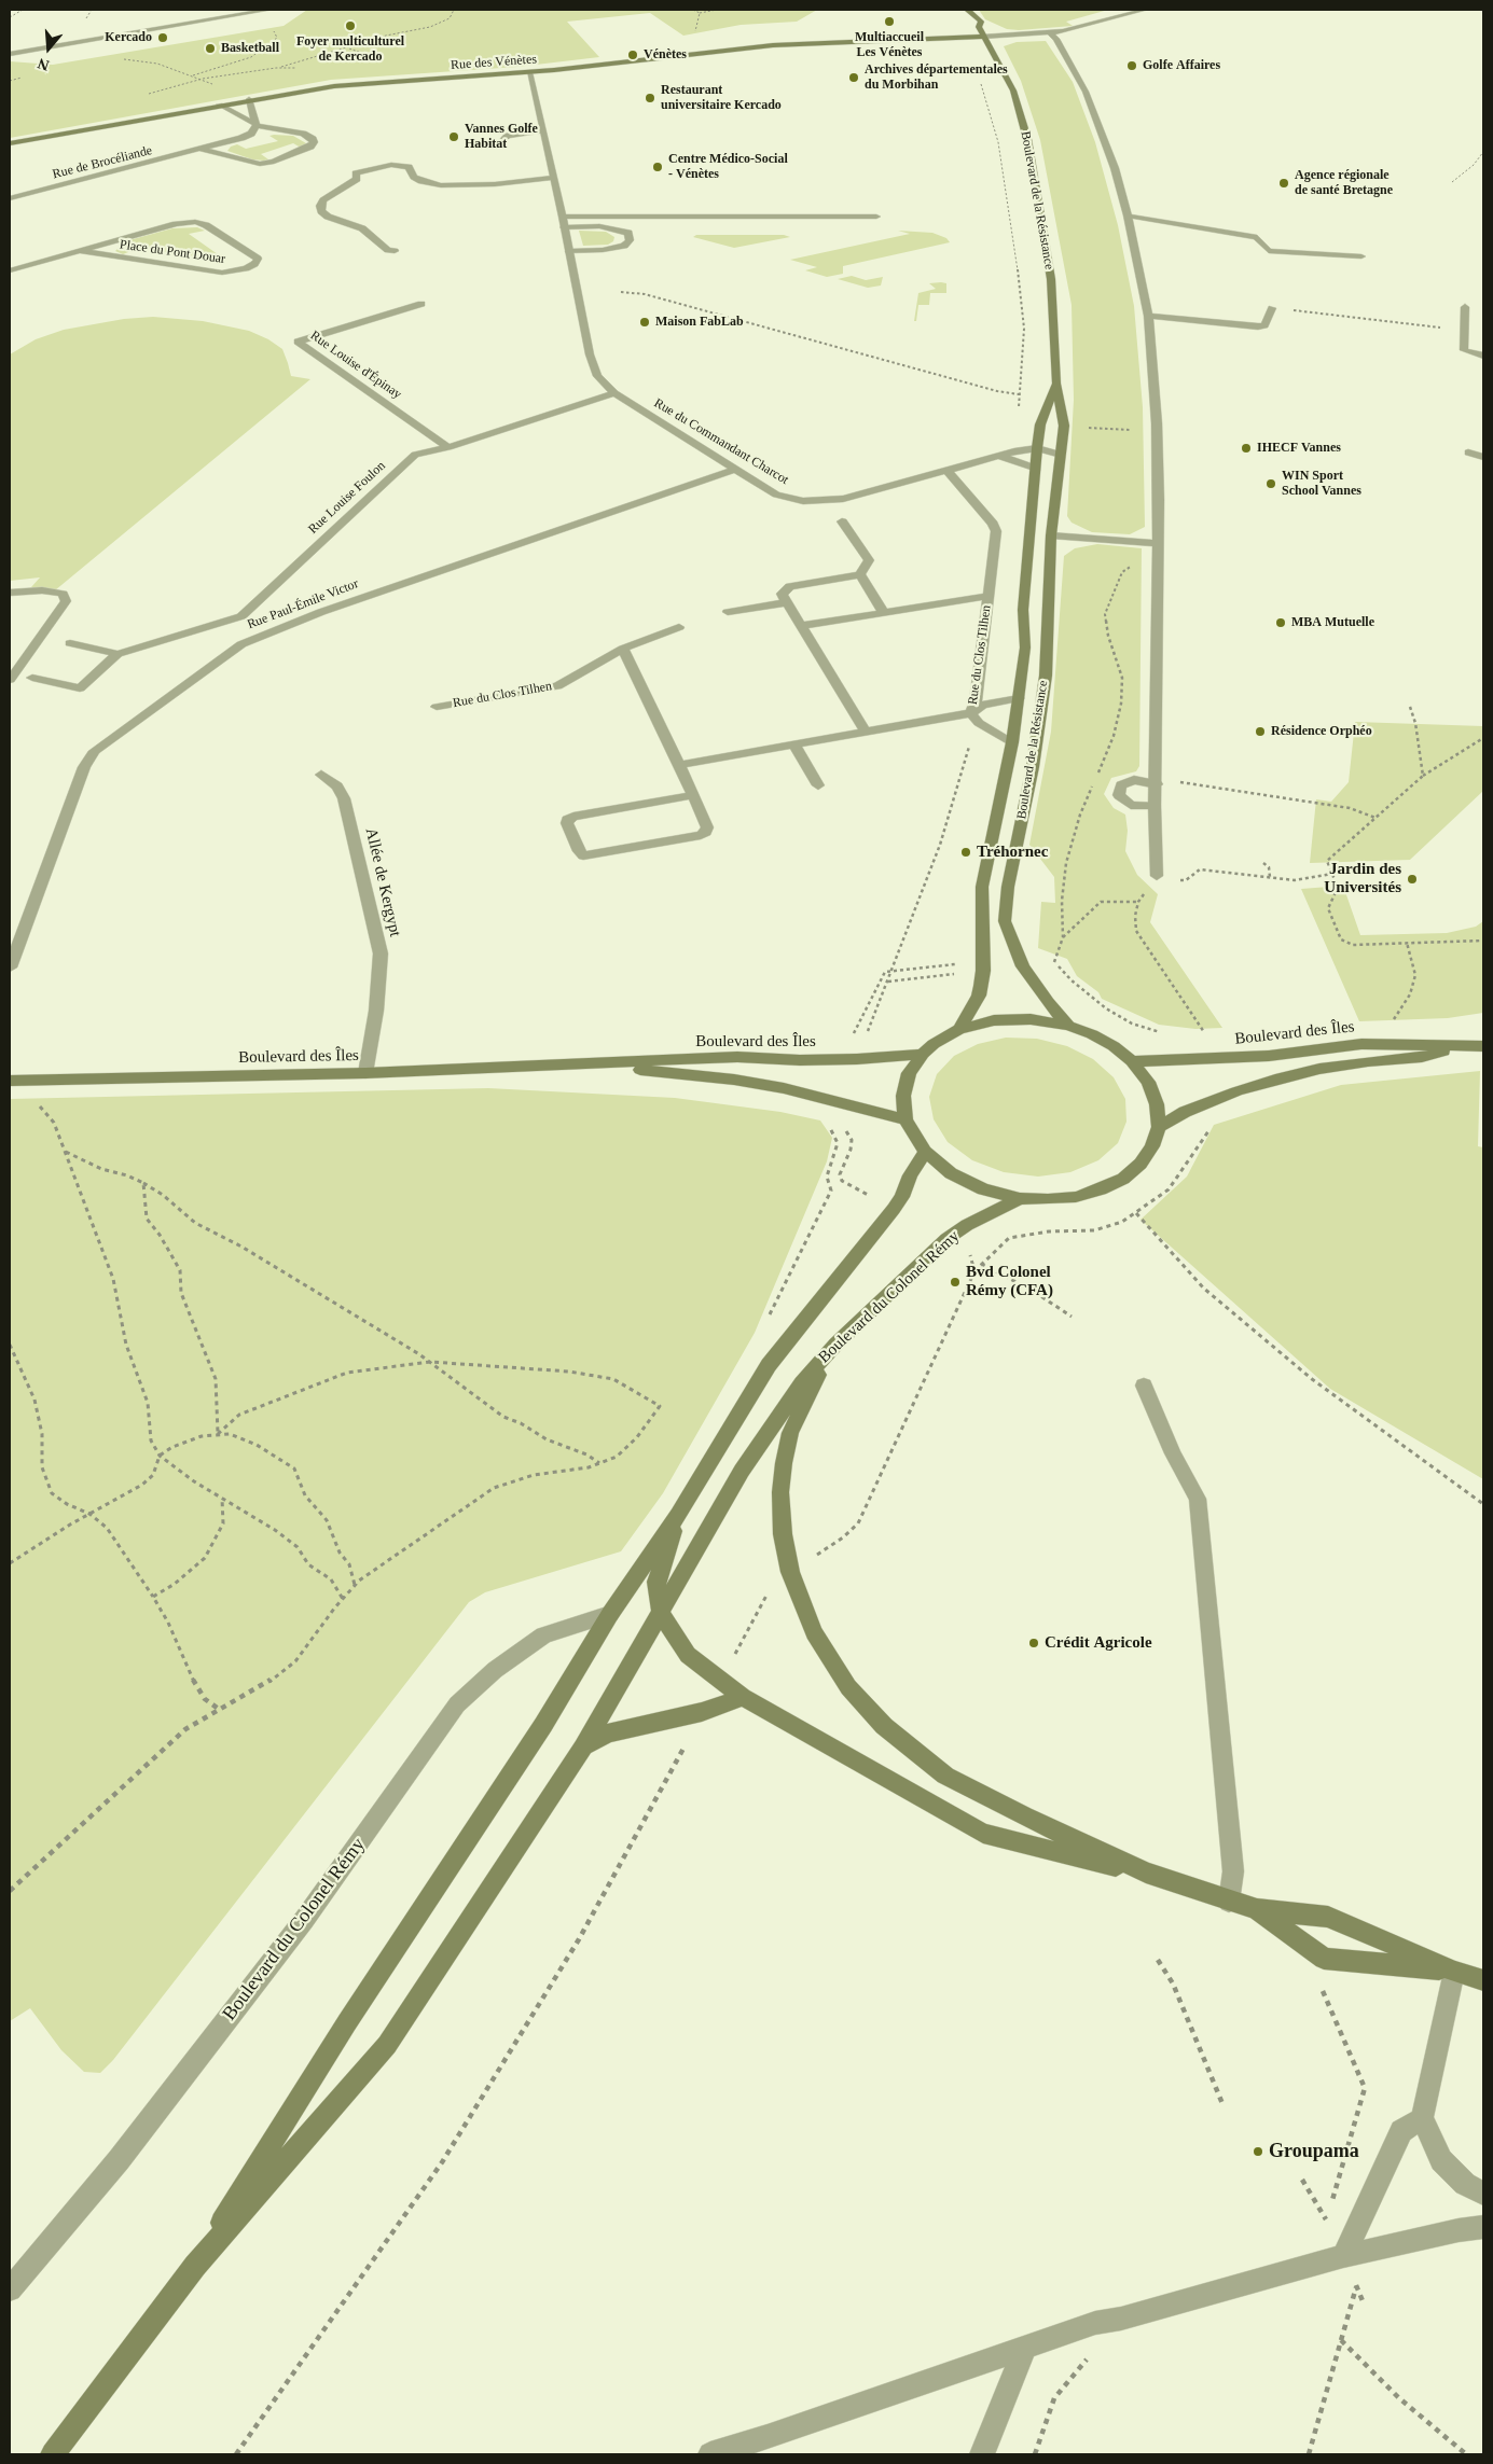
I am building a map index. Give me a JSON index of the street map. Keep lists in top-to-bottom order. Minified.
{"streets":{"main road":["Rue des Vénètes","Boulevard de la Résistance","Boulevard des Îles","Boulevard du Colonel Rémy"],"street":["Rue de Brocéliande","Place du Pont Douar","Rue Louise d'Épinay","Rue du Commandant Charcot","Rue Louise Foulon","Rue Paul-Émile Victor","Rue du Clos Tilhen","Allée de Kergypt"]},"crossings":[["Rue des Vénètes","Rue de Brocéliande"],["Rue des Vénètes","Boulevard de la Résistance"],["Rue des Vénètes","Rue du Commandant Charcot"],["Boulevard de la Résistance","Rue du Commandant Charcot"],["Boulevard de la Résistance","Rue du Clos Tilhen"],["Rue Louise d'Épinay","Rue Louise Foulon"],["Rue du Commandant Charcot","Rue Louise Foulon"],["Rue du Commandant Charcot","Rue Paul-Émile Victor"],["Rue du Commandant Charcot","Rue du Clos Tilhen"],["Allée de Kergypt","Boulevard des Îles"]],"places":["Multiaccueil Les Vénètes","Foyer multiculturel de Kercado","Kercado","Basketball","Vénètes","Golfe Affaires","Archives départementales du Morbihan","Restaurant universitaire Kercado","Vannes Golfe Habitat","Centre Médico-Social - Vénètes","Agence régionale de santé Bretagne","Maison FabLab","IHECF Vannes","WIN Sport School Vannes","MBA Mutuelle","Résidence Orphéo","Tréhornec","Jardin des Universités","Bvd Colonel Rémy (CFA)","Crédit Agricole","Groupama"],"north":"bottom"}
